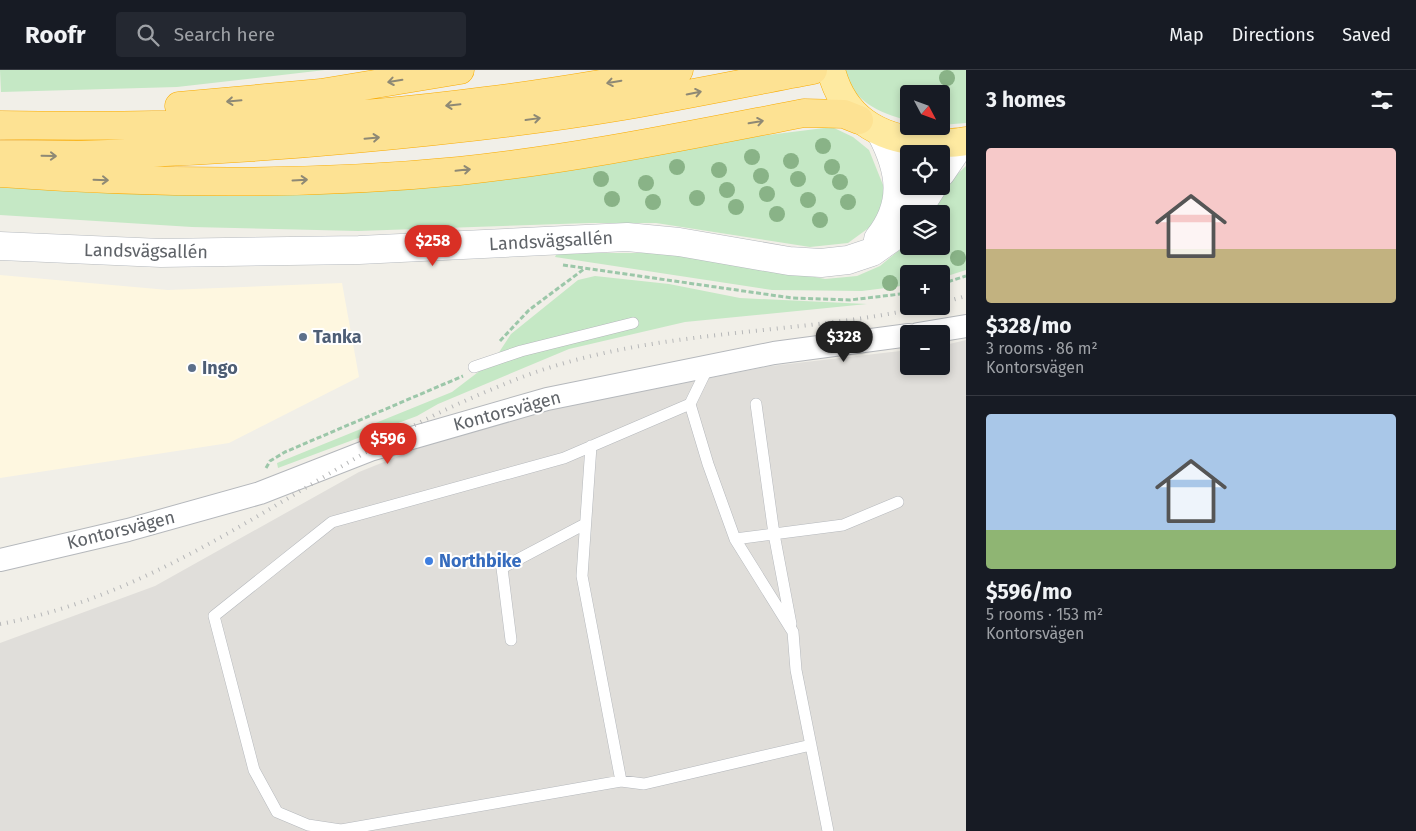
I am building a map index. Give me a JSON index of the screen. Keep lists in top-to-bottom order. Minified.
{"streets":{"main road":["Landsvägsallén"],"street":["Kontorsvägen"]},"places":["Tanka","Ingo","Northbike"],"north":"bottom right","page":{"header":"Roofr","search":"Search here","nav":["Map","Directions","Saved"],"heading":"3 homes","map_buttons":["+","−"],"list":[{"name":"$328/mo","note":"3 rooms · 86 m² · Kontorsvägen"},{"name":"$596/mo","note":"5 rooms · 153 m² · Kontorsvägen"}],"price":["$258","$328","$596"]}}
